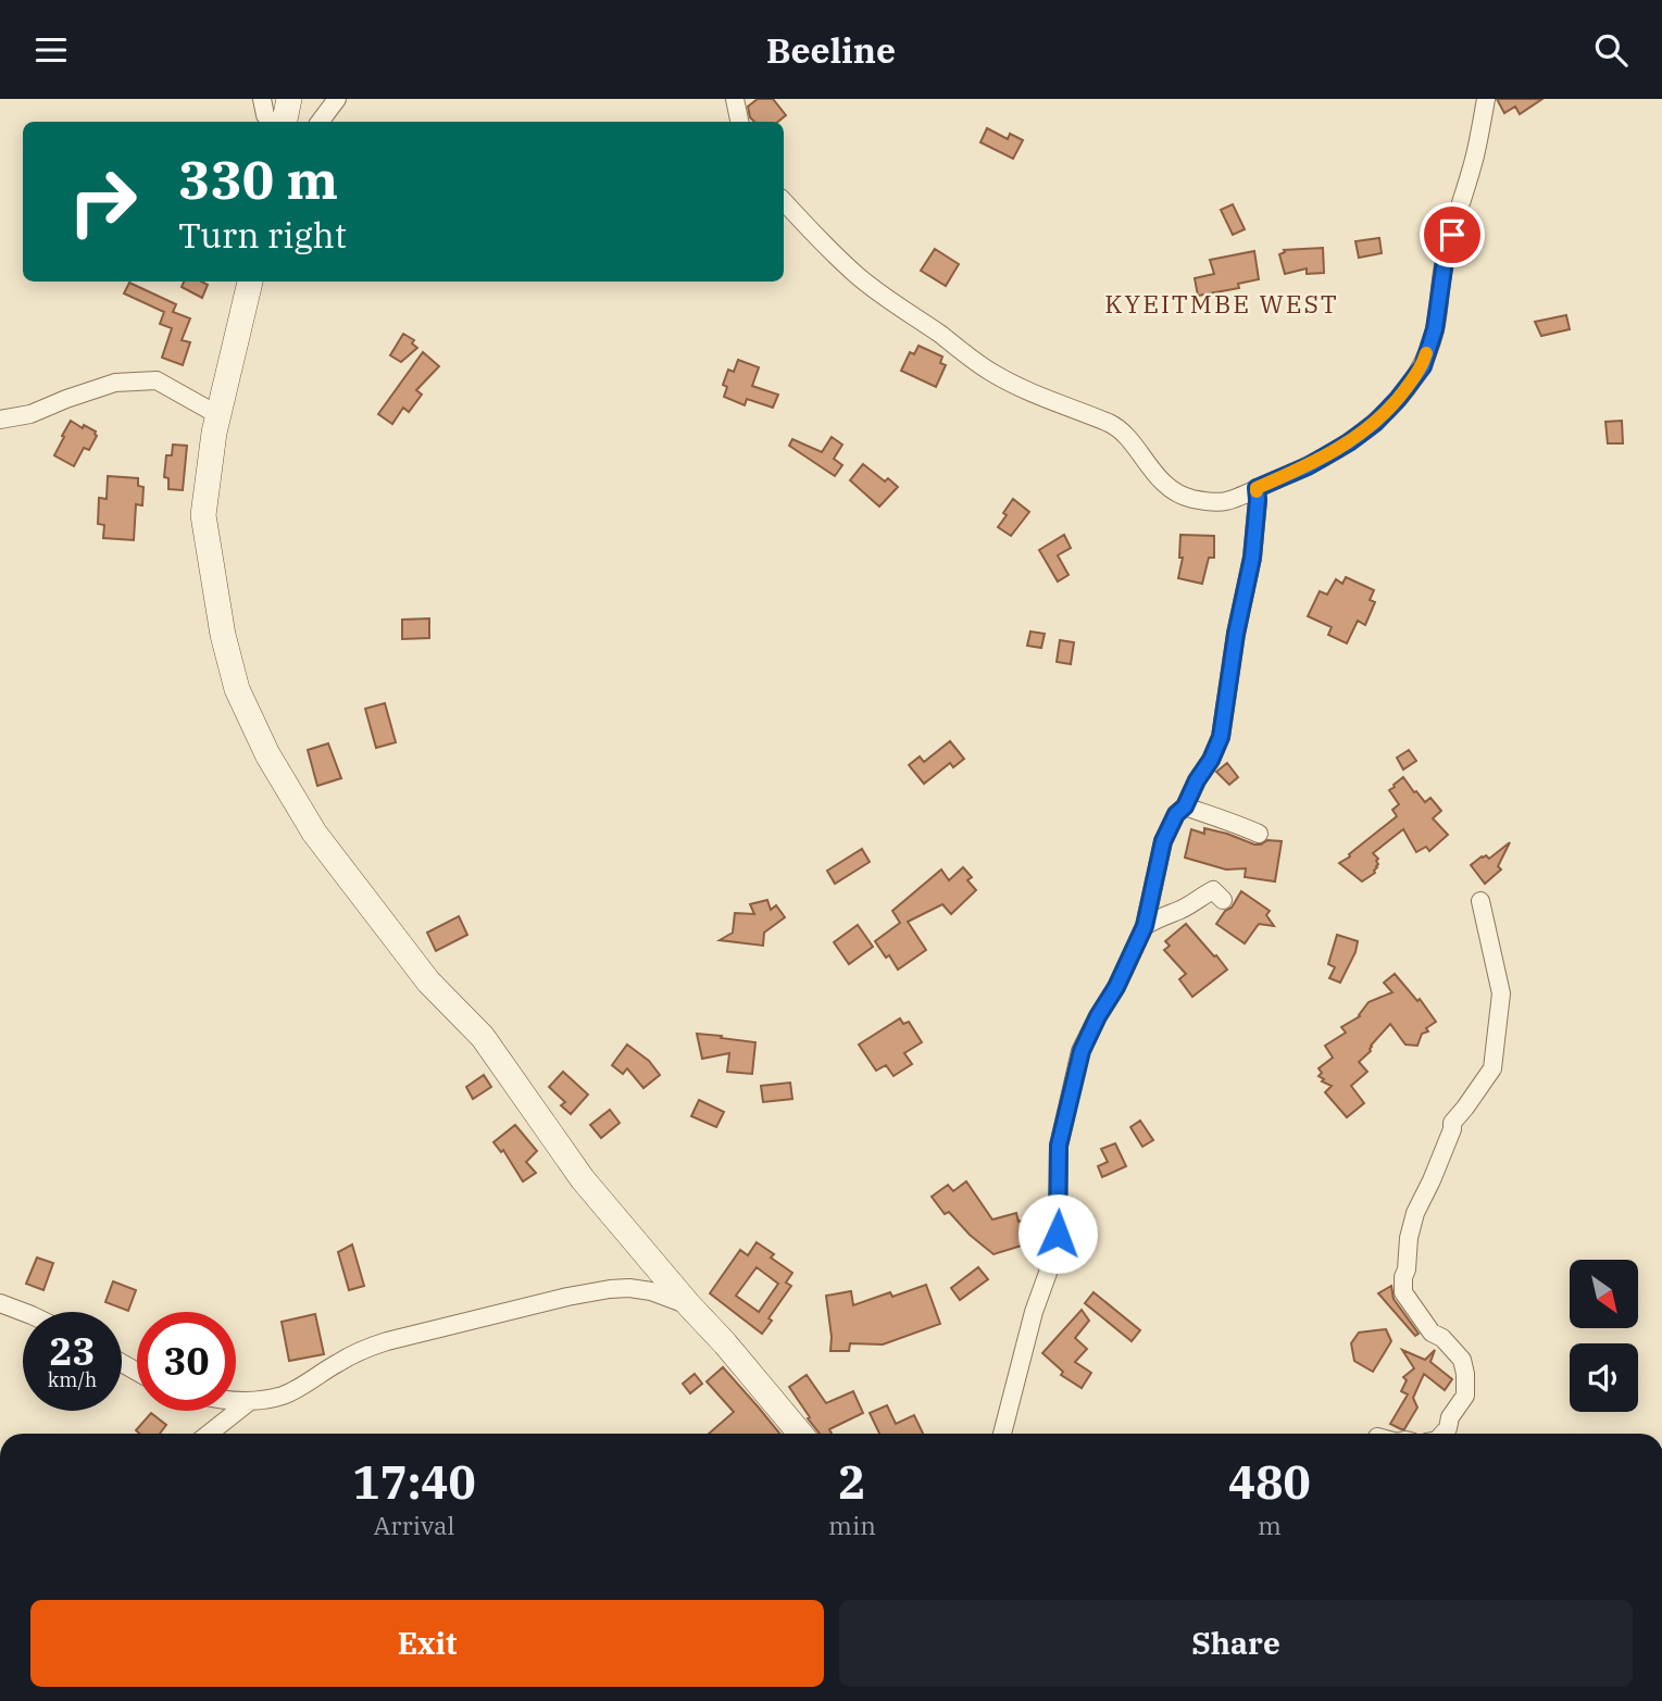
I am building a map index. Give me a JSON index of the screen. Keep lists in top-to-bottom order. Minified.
{"districts":["KYEITMBE WEST"],"north":"bottom right","page":{"header":"Beeline","turn":["330 m","Turn right"],"speed":"23 km/h","limit":"30","eta":["17:40","Arrival","2","min","480","m"],"buttons":["Exit","Share"]}}
